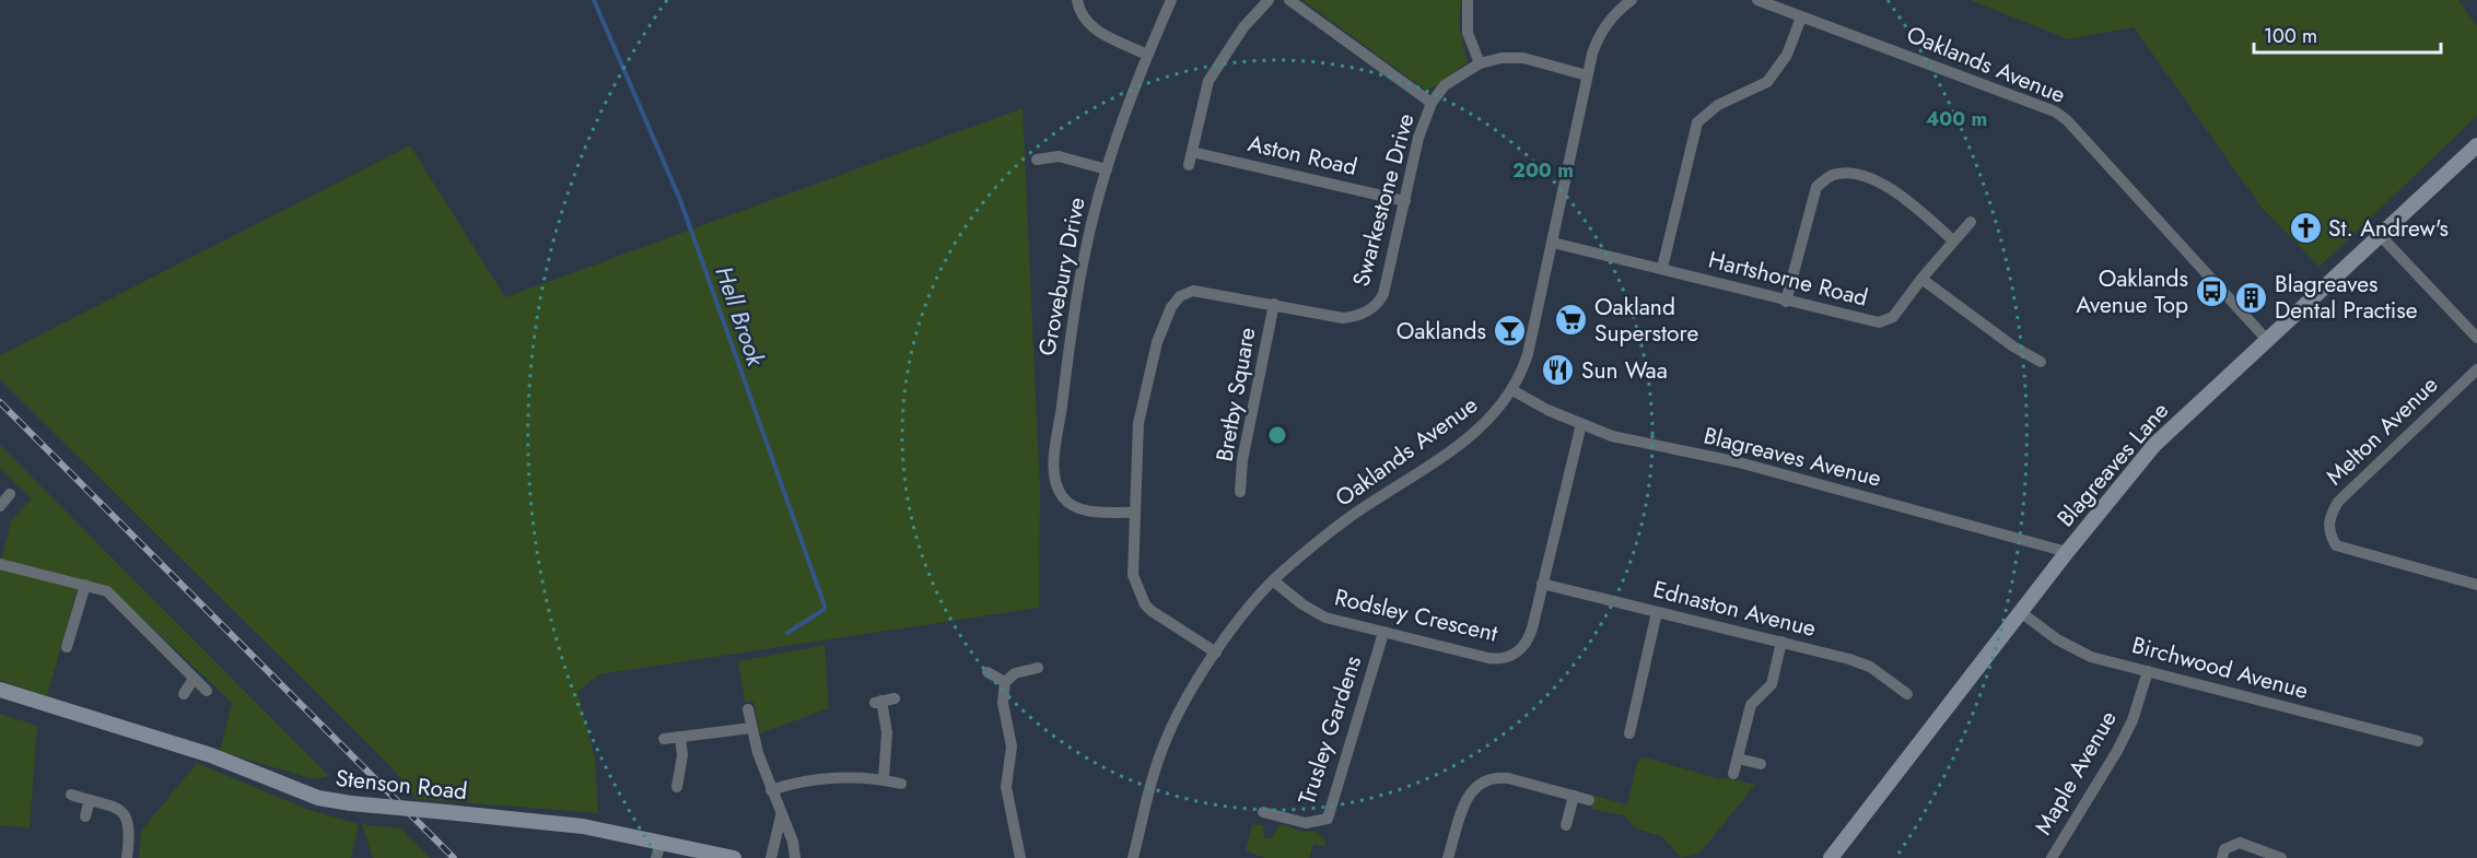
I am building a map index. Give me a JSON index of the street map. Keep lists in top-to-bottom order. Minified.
{"streets":{"street":["Oaklands Avenue","Aston Road","Swarkestone Drive","Grovebury Drive","Hartshorne Road","Bretby Square","Melton Avenue","Blagreaves Avenue","Blagreaves Lane","Ednaston Avenue","Rodsley Crescent","Birchwood Avenue","Trusley Gardens","Maple Avenue","Stenson Road"]},"crossings":[["Oaklands Avenue","Swarkestone Drive"],["Oaklands Avenue","Hartshorne Road"],["Oaklands Avenue","Blagreaves Avenue"],["Oaklands Avenue","Blagreaves Lane"],["Oaklands Avenue","Rodsley Crescent"],["Aston Road","Swarkestone Drive"],["Swarkestone Drive","Grovebury Drive"],["Swarkestone Drive","Bretby Square"],["Blagreaves Avenue","Blagreaves Lane"],["Blagreaves Avenue","Rodsley Crescent"],["Blagreaves Lane","Birchwood Avenue"],["Ednaston Avenue","Rodsley Crescent"],["Rodsley Crescent","Trusley Gardens"],["Birchwood Avenue","Maple Avenue"]],"water":["Hell Brook"],"places":{"church":["St. Andrew's"],"bus stop":["Oaklands Avenue Top"],"building":["Blagreaves Dental Practise"],"supermarket":["Oakland Superstore"],"bar":["Oaklands"],"restaurant":["Sun Waa"]},"scale_bar":"100 m","rings":["400 m","200 m"]}
